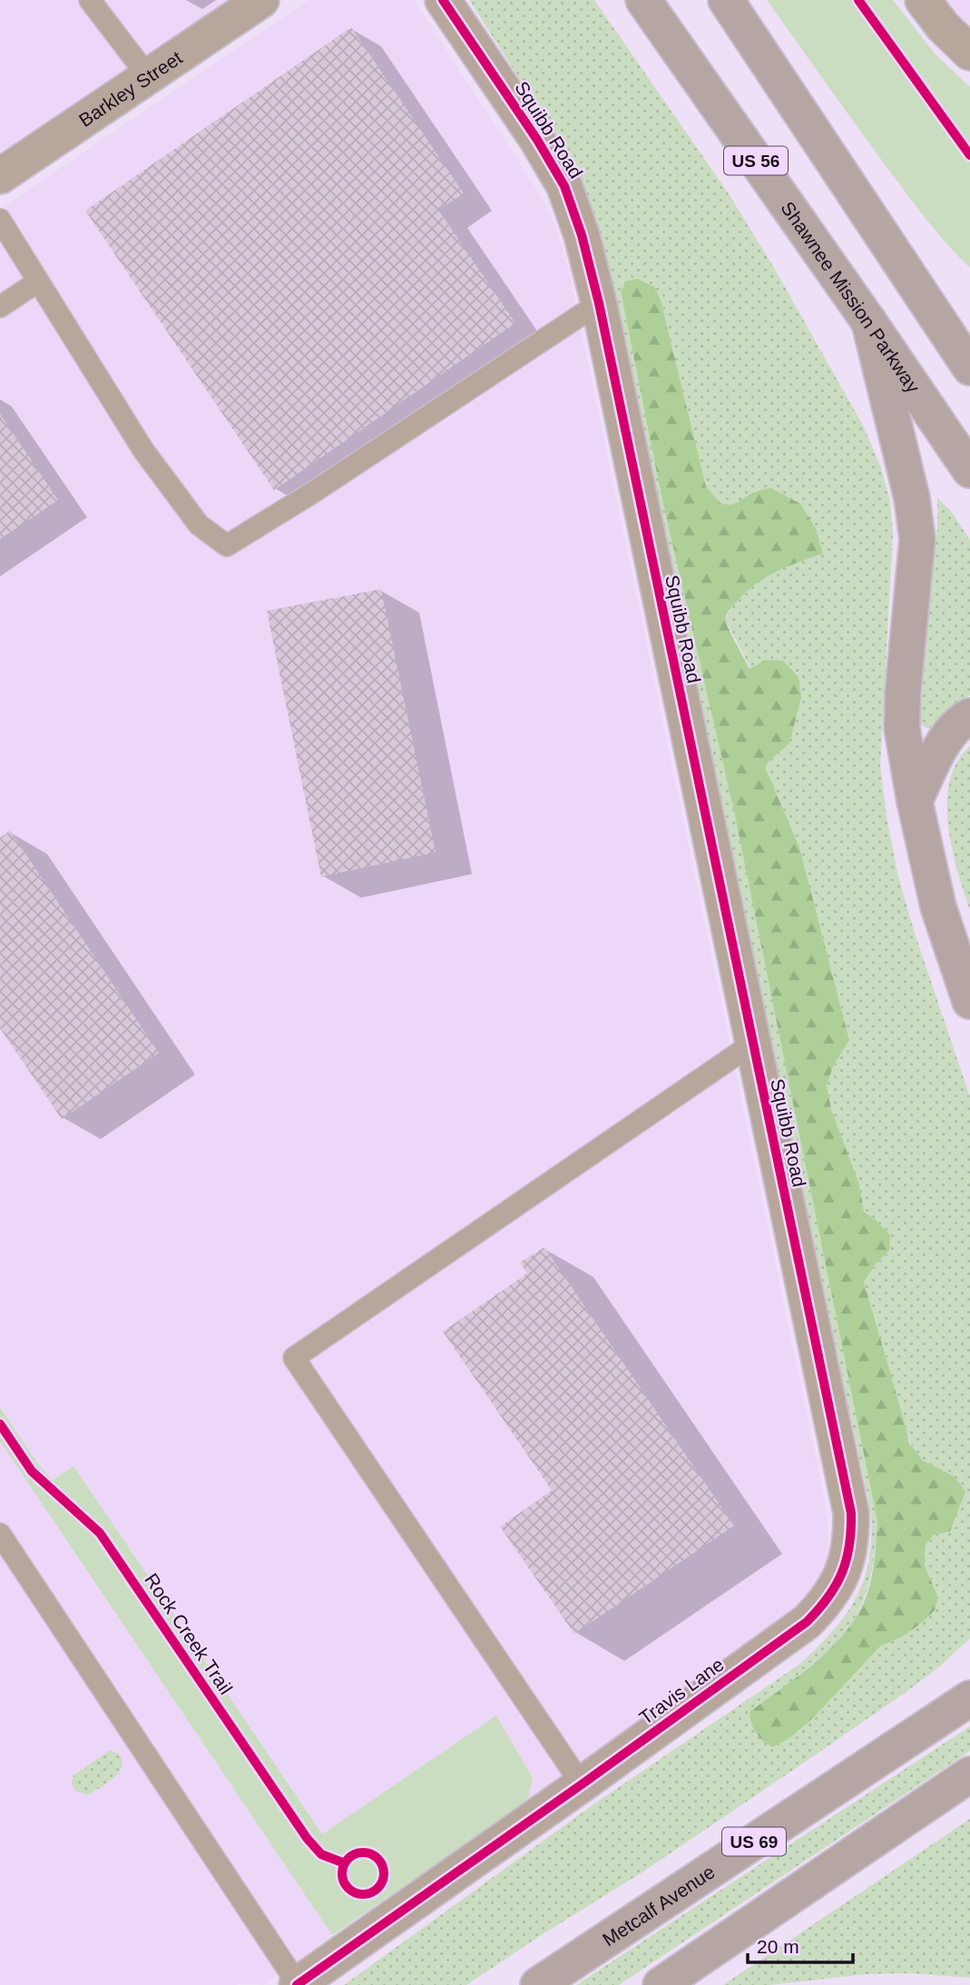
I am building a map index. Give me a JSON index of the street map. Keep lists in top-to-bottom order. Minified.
{"streets":{"highway":["US 56","Shawnee Mission Parkway","US 69","Metcalf Avenue"],"street":["Barkley Street","Squibb Road","Travis Lane"],"cycle path":["Rock Creek Trail"]},"crossings":[["Squibb Road","Travis Lane"]],"scale_bar":"20 m"}
